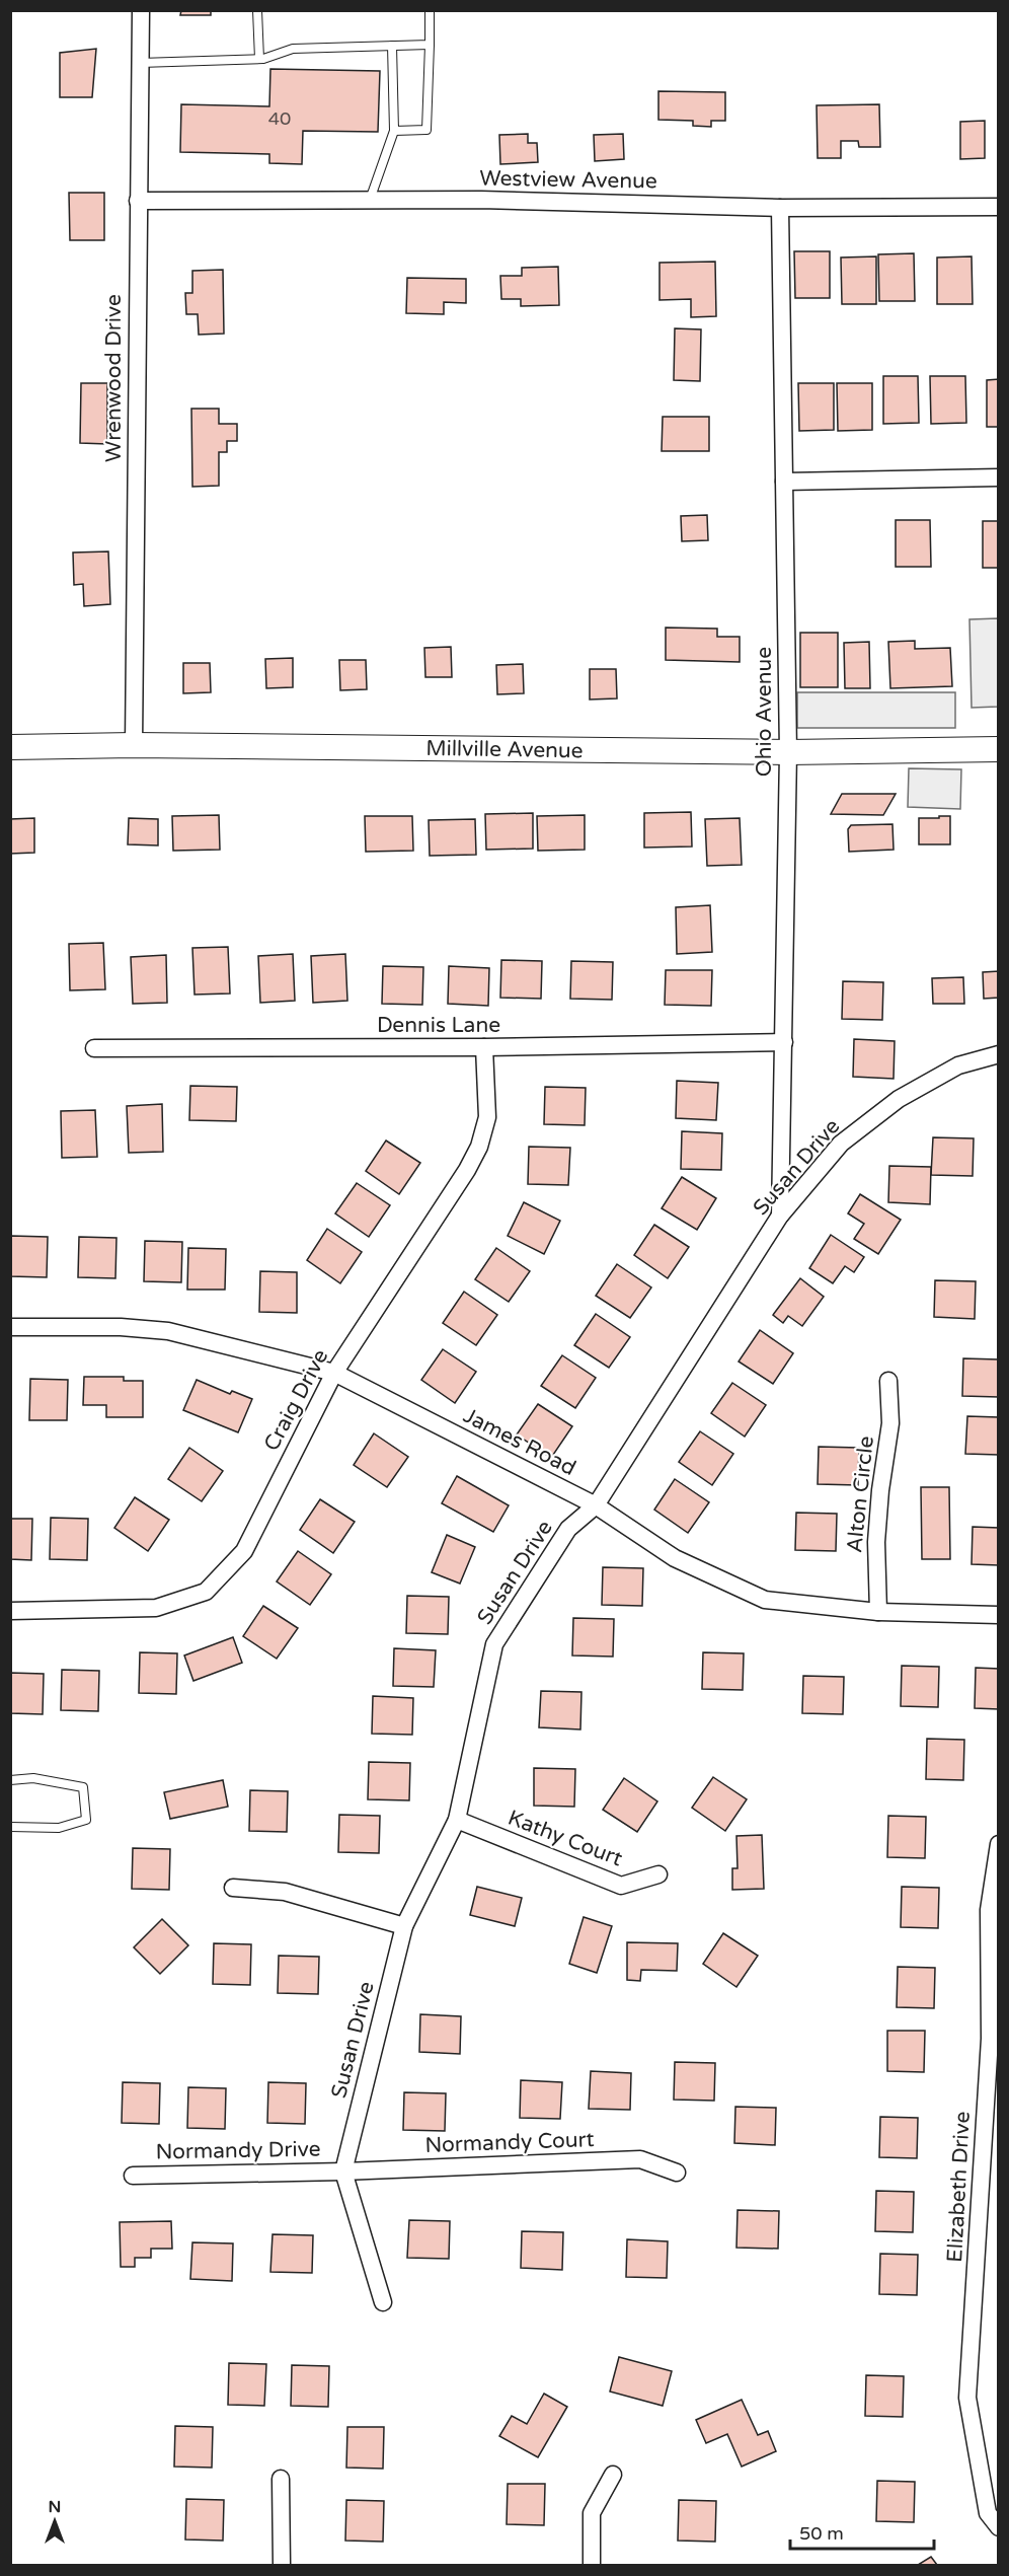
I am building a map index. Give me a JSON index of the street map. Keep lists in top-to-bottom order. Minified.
{"streets":{"main road":["Millville Avenue"],"street":["Westview Avenue","Wrenwood Drive","Ohio Avenue","Dennis Lane","Susan Drive","Craig Drive","James Road","Alton Circle","Kathy Court","Normandy Court","Normandy Drive","Elizabeth Drive"]},"crossings":[["Westview Avenue","Wrenwood Drive"],["Westview Avenue","Ohio Avenue"],["Wrenwood Drive","Millville Avenue"],["Ohio Avenue","Millville Avenue"],["Ohio Avenue","Dennis Lane"],["Ohio Avenue","Susan Drive"],["Dennis Lane","Craig Drive"],["Susan Drive","James Road"],["Susan Drive","Kathy Court"],["Susan Drive","Normandy Court"],["Susan Drive","Normandy Drive"],["Craig Drive","James Road"],["James Road","Alton Circle"],["Normandy Court","Normandy Drive"]],"house_numbers":["40"],"scale_bar":"50 m","north":"top"}
